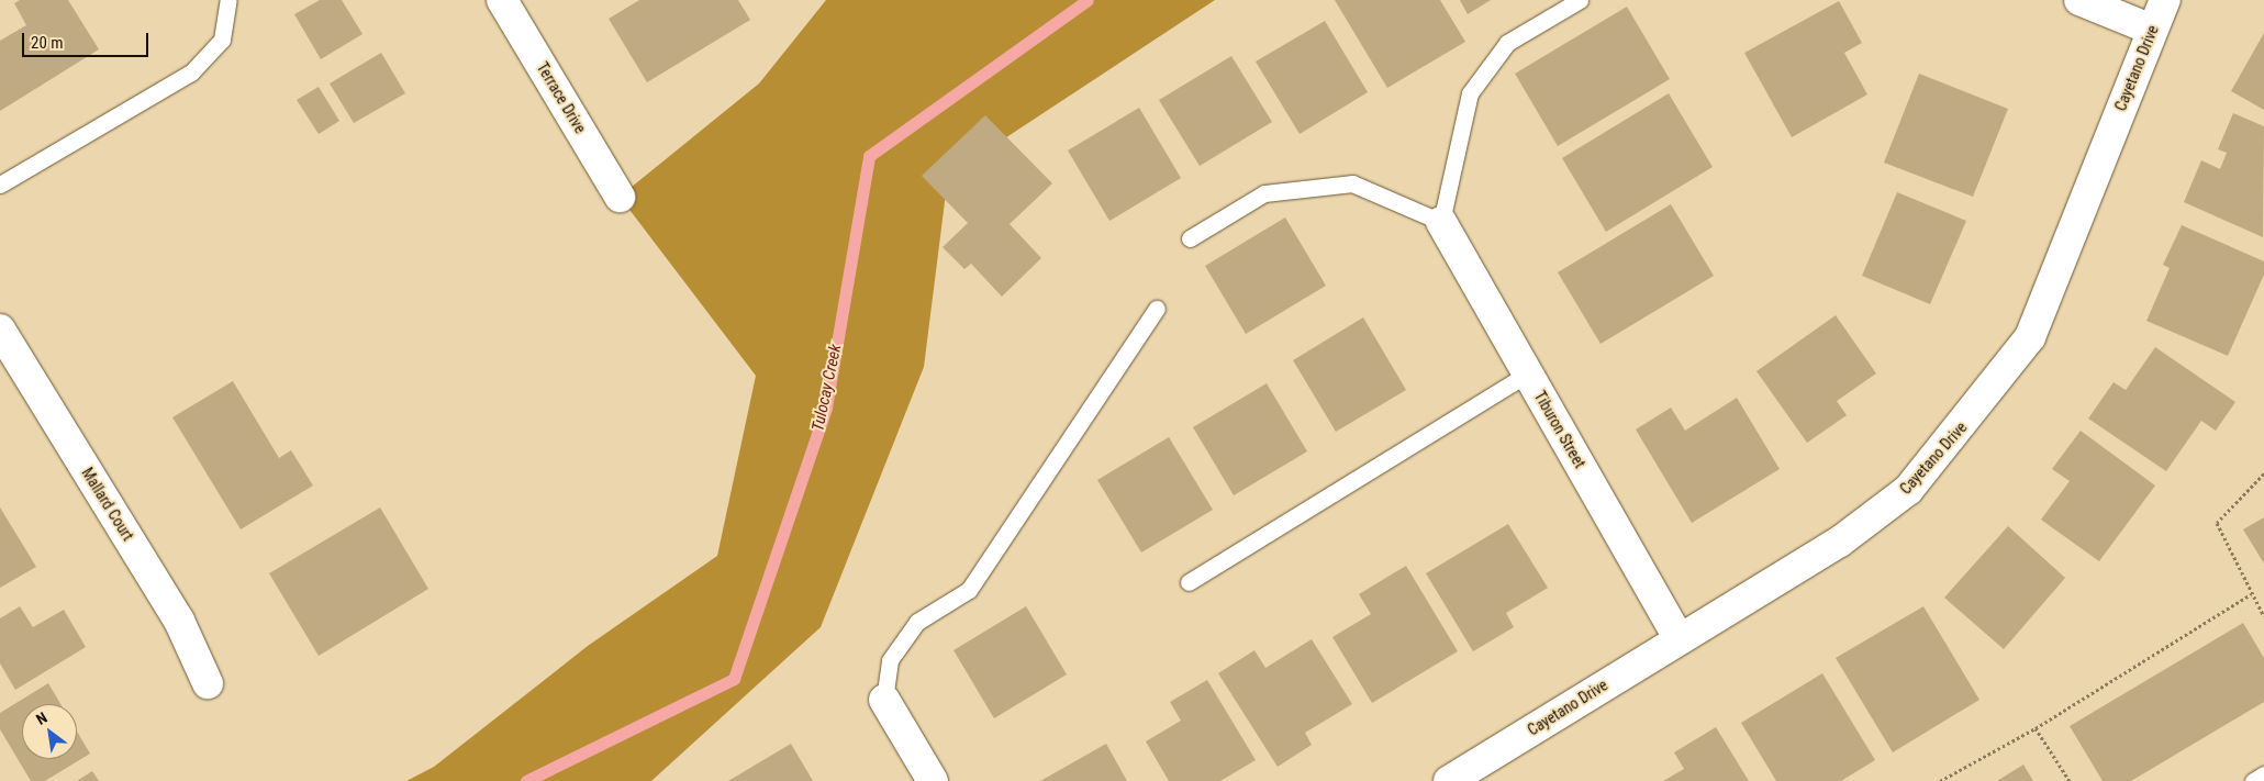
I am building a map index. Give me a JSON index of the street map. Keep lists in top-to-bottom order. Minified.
{"streets":{"street":["Cayetano Drive","Terrace Drive","Tiburon Street","Mallard Court"]},"crossings":[["Cayetano Drive","Tiburon Street"]],"water":["Tulocay Creek"],"scale_bar":"20 m","north":"top left"}
